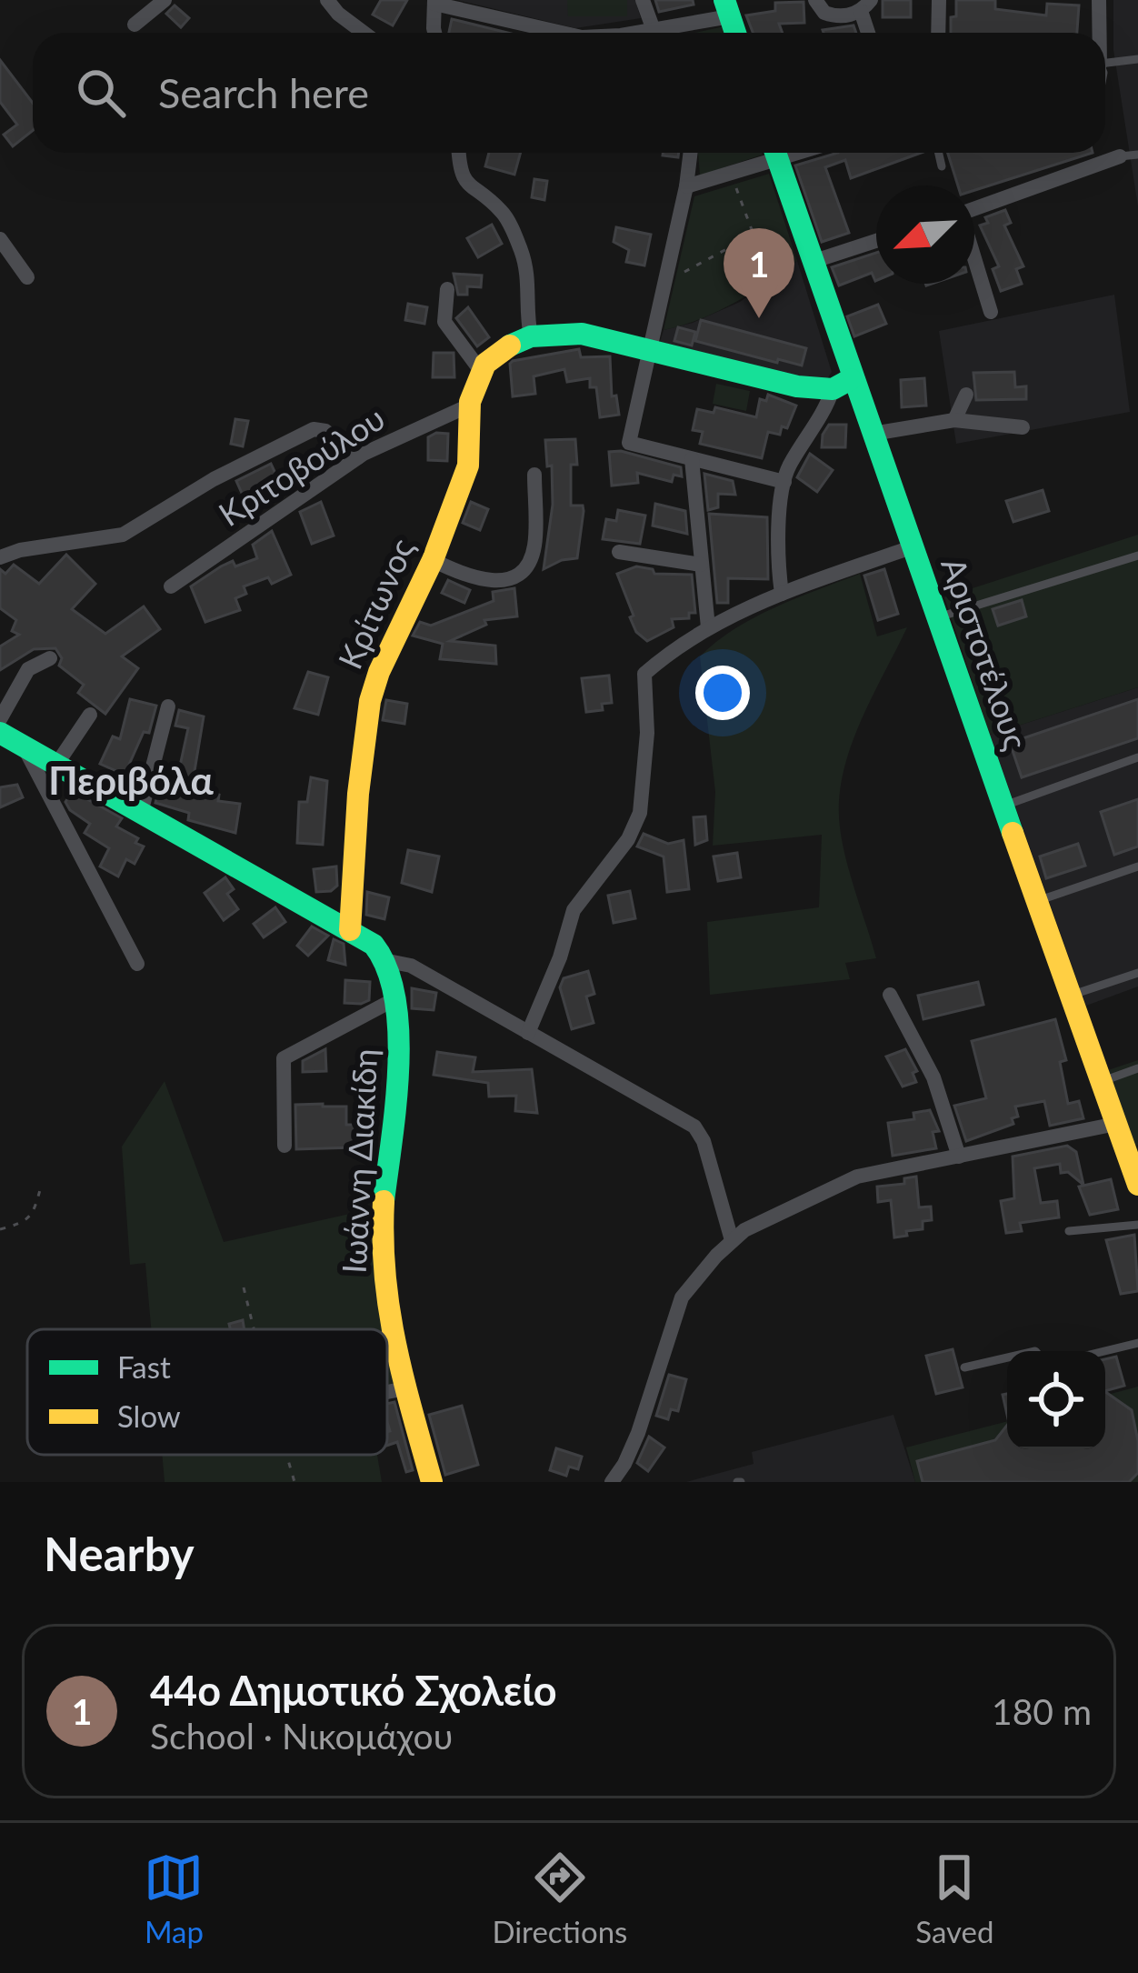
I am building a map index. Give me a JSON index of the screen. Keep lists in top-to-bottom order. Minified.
{"streets":{"street":["Κριτοβούλου","Κρίτωνος","Αριστοτέλους","Ιωάννη Διακίδη"]},"crossings":[["Κριτοβούλου","Κρίτωνος"]],"districts":["Περιβόλα"],"legend":["Fast","Slow"],"north":"bottom left","page":{"search":"Search here","pins":"1","heading":"Nearby","list":[{"mark":"1","name":"44ο Δημοτικό Σχολείο","note":"School · Νικομάχου","value":"180 m"}],"nav":["Map","Directions","Saved"]}}
